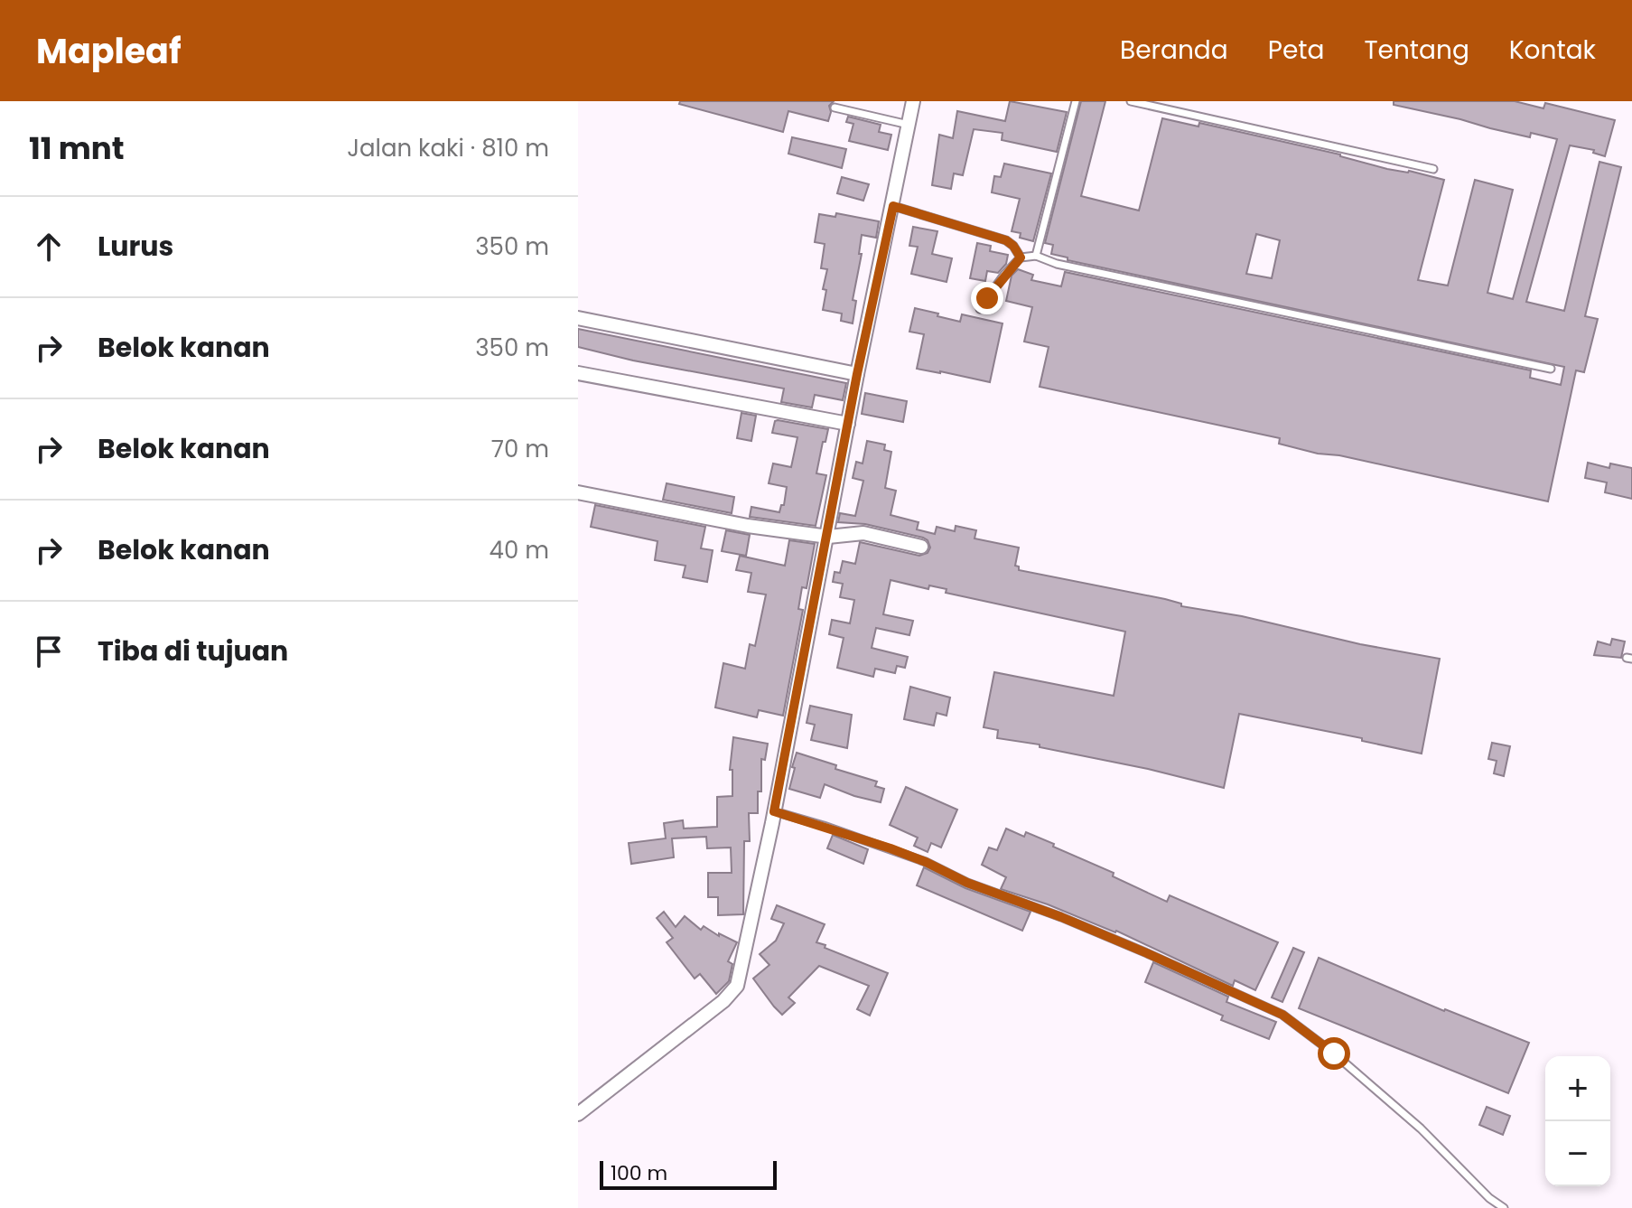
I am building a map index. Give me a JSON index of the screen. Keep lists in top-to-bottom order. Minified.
{"scale_bar":"100 m","page":{"header":"Mapleaf","nav":["Beranda","Peta","Tentang","Kontak"],"heading":["11 mnt","Jalan kaki · 810 m"],"list":[["Lurus","350 m"],["Belok kanan","350 m"],["Belok kanan","70 m"],["Belok kanan","40 m"],"Tiba di tujuan"],"map_buttons":["+","−"],"scale":"100 m"}}
